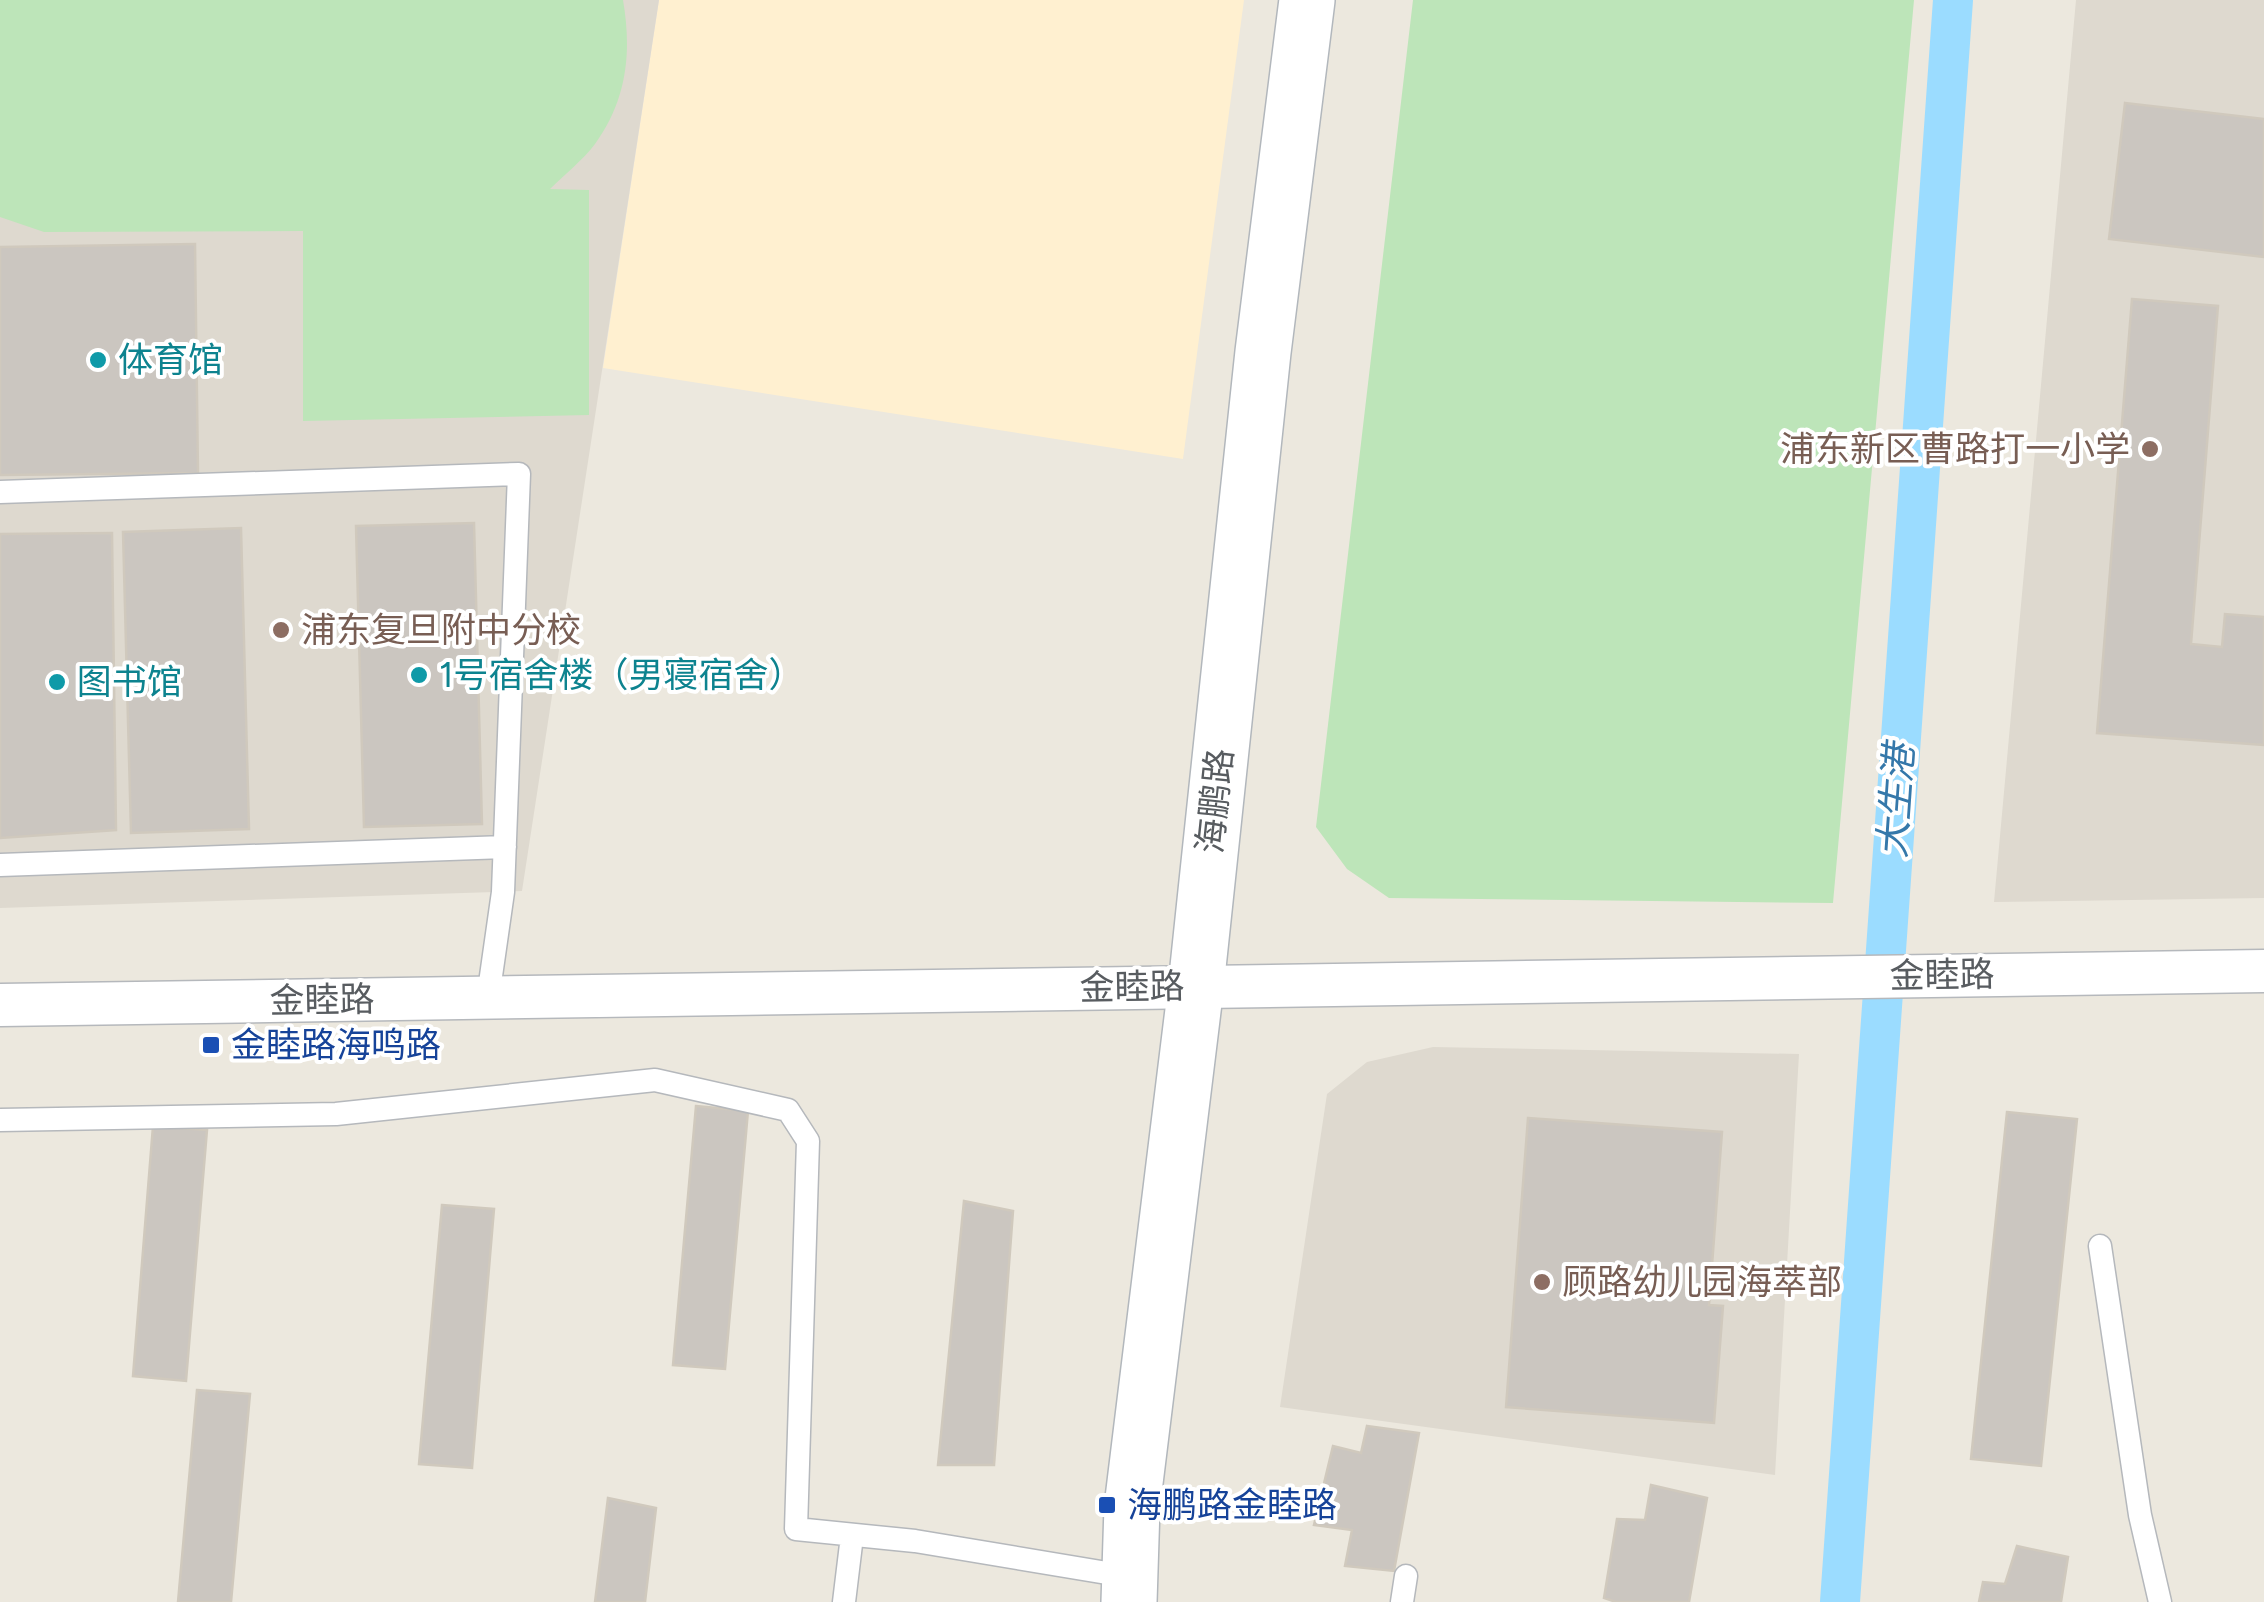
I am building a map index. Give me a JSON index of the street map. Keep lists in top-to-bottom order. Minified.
{"streets":{"street":["海鹏路","金睦路"]},"crossings":[["海鹏路","金睦路"]],"water":["大生港"],"places":{"other":["体育馆","浦东新区曹路打一小学","浦东复旦附中分校","1号宿舍楼（男寝宿舍）","图书馆","顾路幼儿园海萃部"],"transit":["金睦路海鸣路","海鹏路金睦路"]}}
